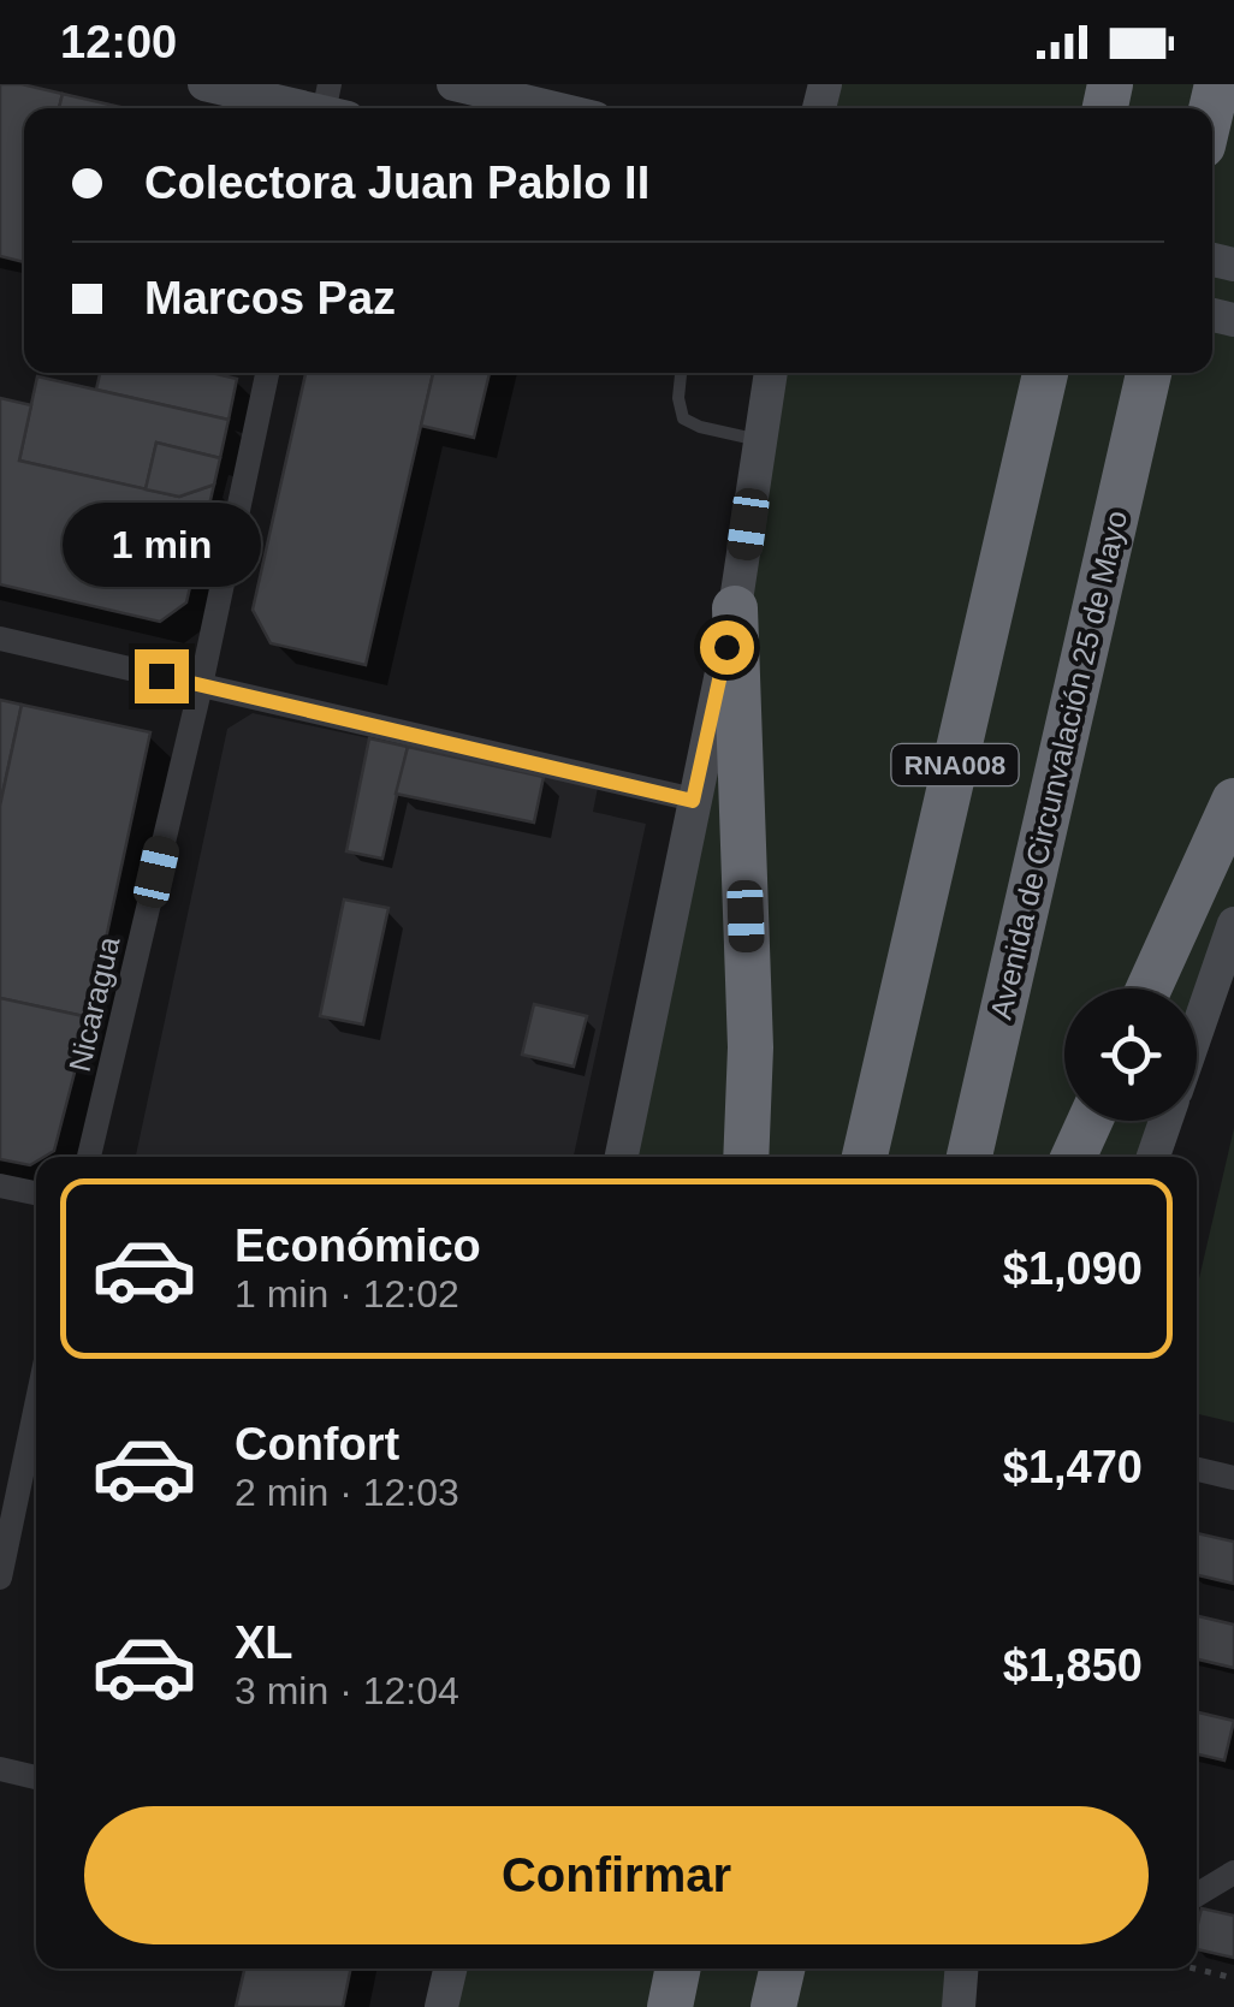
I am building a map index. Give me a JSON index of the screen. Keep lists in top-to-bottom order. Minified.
{"streets":{"highway":["RNA008","Avenida de Circunvalación 25 de Mayo"],"street":["Nicaragua"]},"page":{"status":"12:00","banner":["Colectora Juan Pablo II","Marcos Paz"],"bubble":"1 min","list":[{"name":"Económico","note":"1 min · 12:02","value":"$1,090"},{"name":"Confort","note":"2 min · 12:03","value":"$1,470"},{"name":"XL","note":"3 min · 12:04","value":"$1,850"}],"buttons":"Confirmar"}}
